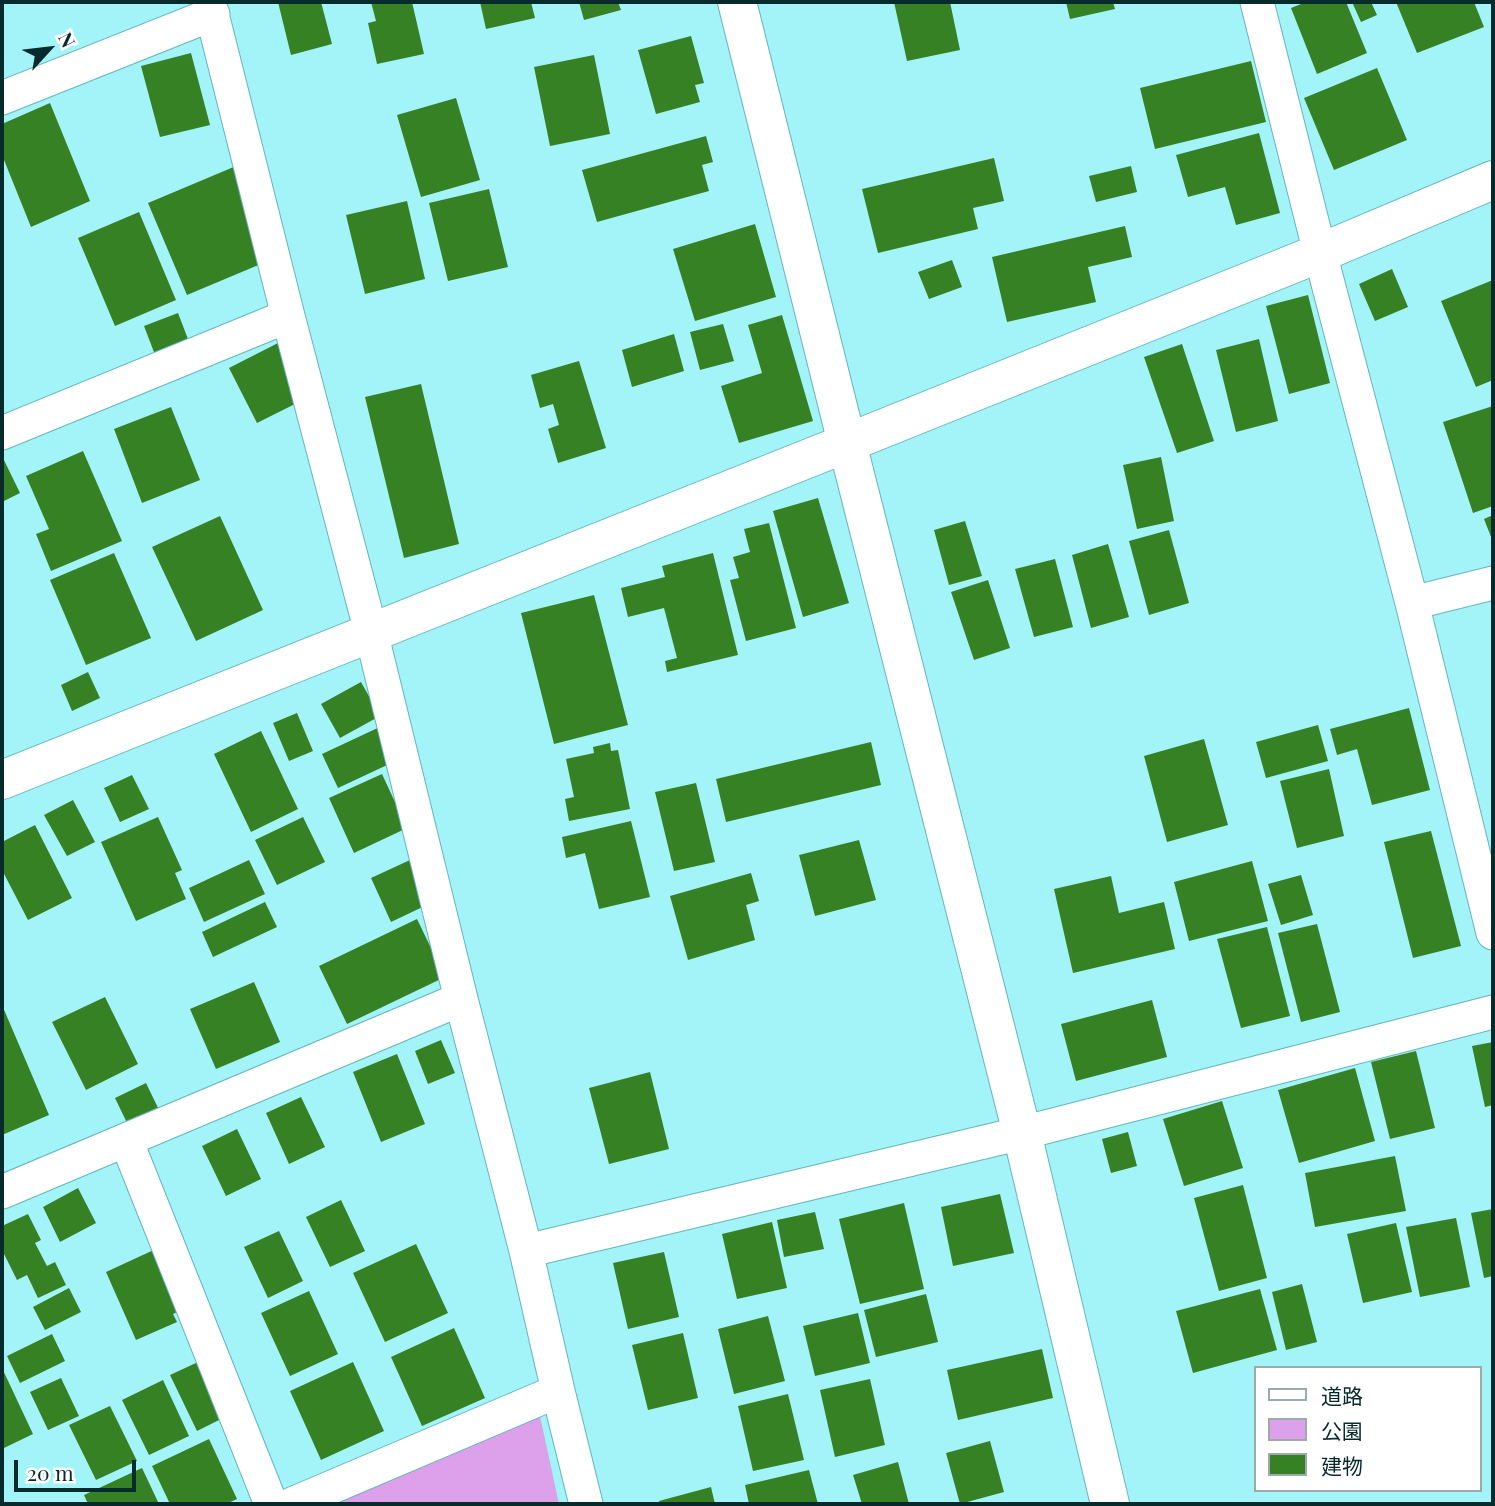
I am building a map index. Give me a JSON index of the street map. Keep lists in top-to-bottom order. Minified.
{"legend":["道路","公園","建物"],"scale_bar":"20 m","north":"top right"}
